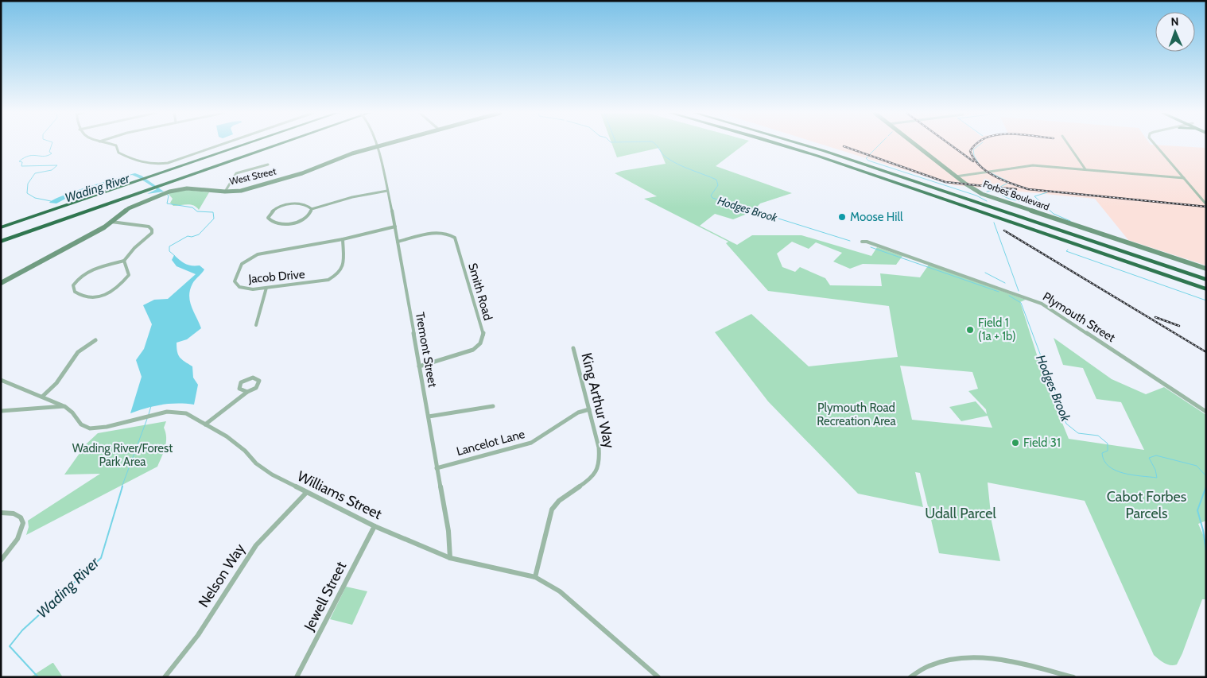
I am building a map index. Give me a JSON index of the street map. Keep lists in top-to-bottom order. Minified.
{"streets":{"street":["West Street","Forbes Boulevard","Jacob Drive","Smith Road","Plymouth Street","Tremont Street","King Arthur Way","Lancelot Lane","Williams Street","Nelson Way","Jewell Street"]},"crossings":[["West Street","Tremont Street"],["Jacob Drive","Tremont Street"],["Smith Road","Tremont Street"],["Tremont Street","Lancelot Lane"],["Tremont Street","Williams Street"],["King Arthur Way","Lancelot Lane"],["King Arthur Way","Williams Street"],["Williams Street","Nelson Way"],["Williams Street","Jewell Street"]],"water":["Wading River","Hodges Brook"],"parks":["Plymouth Road Recreation Area","Wading River/Forest Park Area","Cabot Forbes Parcels","Udall Parcel"],"places":["Moose Hill","Field 1 (1a + 1b)","Field 31"],"north":"top"}
